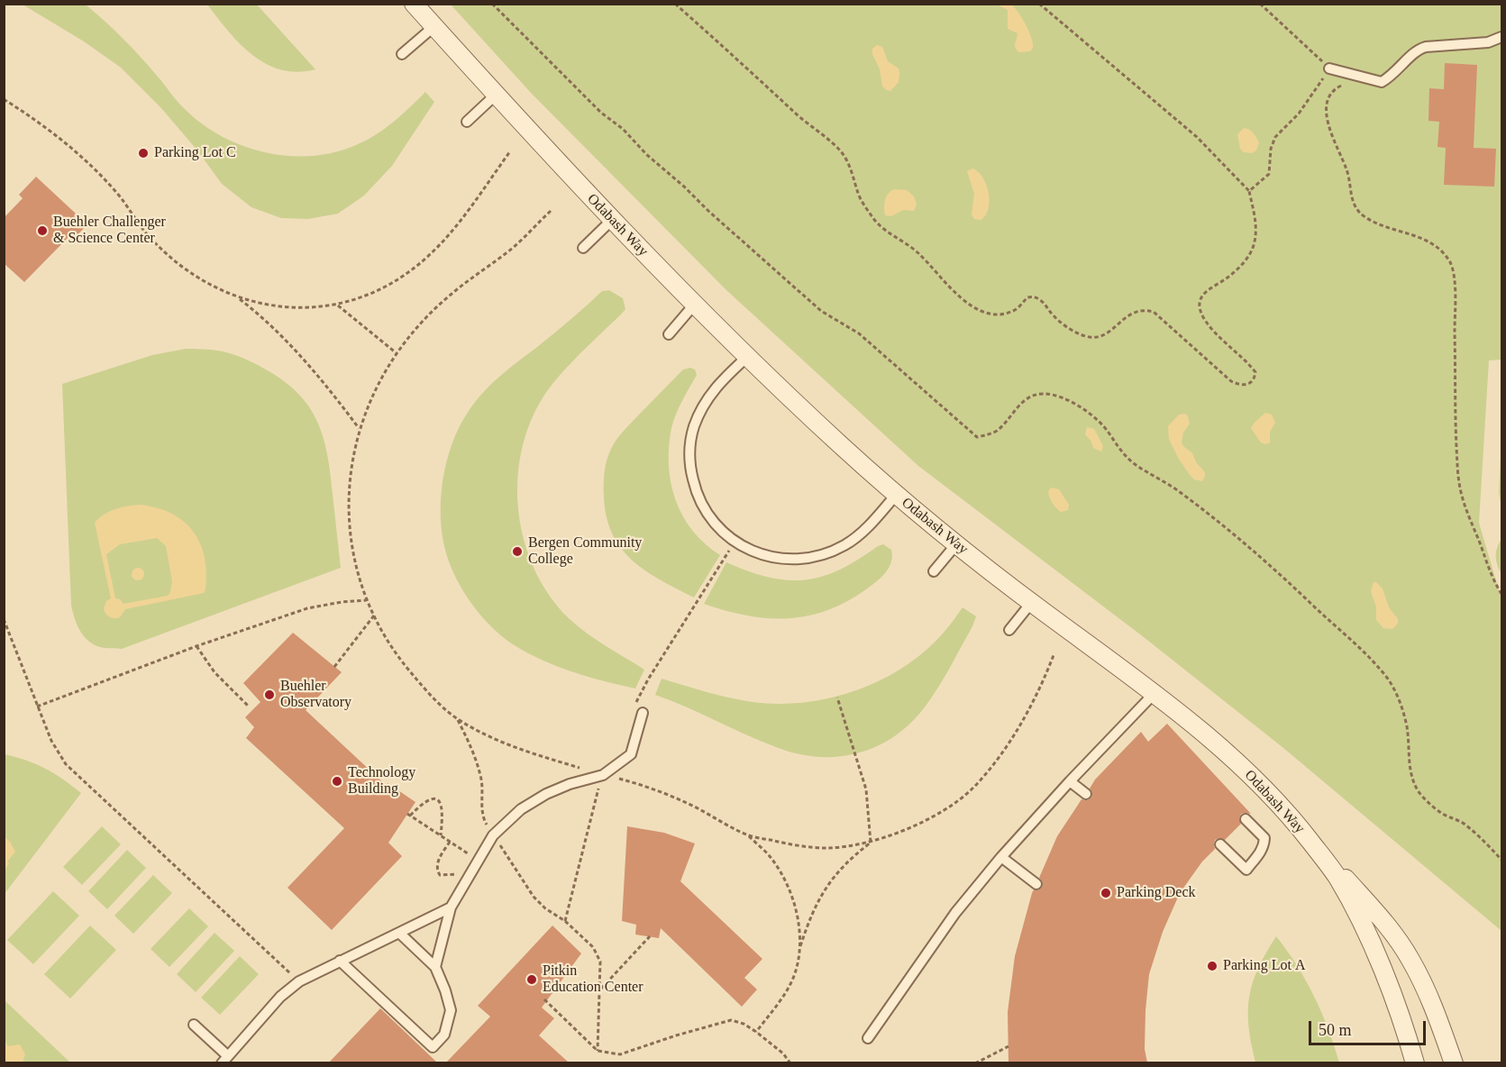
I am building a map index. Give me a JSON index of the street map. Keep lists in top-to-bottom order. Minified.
{"streets":{"street":["Odabash Way"]},"places":["Parking Lot C","Buehler Challenger & Science Center","Bergen Community College","Buehler Observatory","Technology Building","Parking Deck","Parking Lot A","Pitkin Education Center"],"scale_bar":"50 m"}
